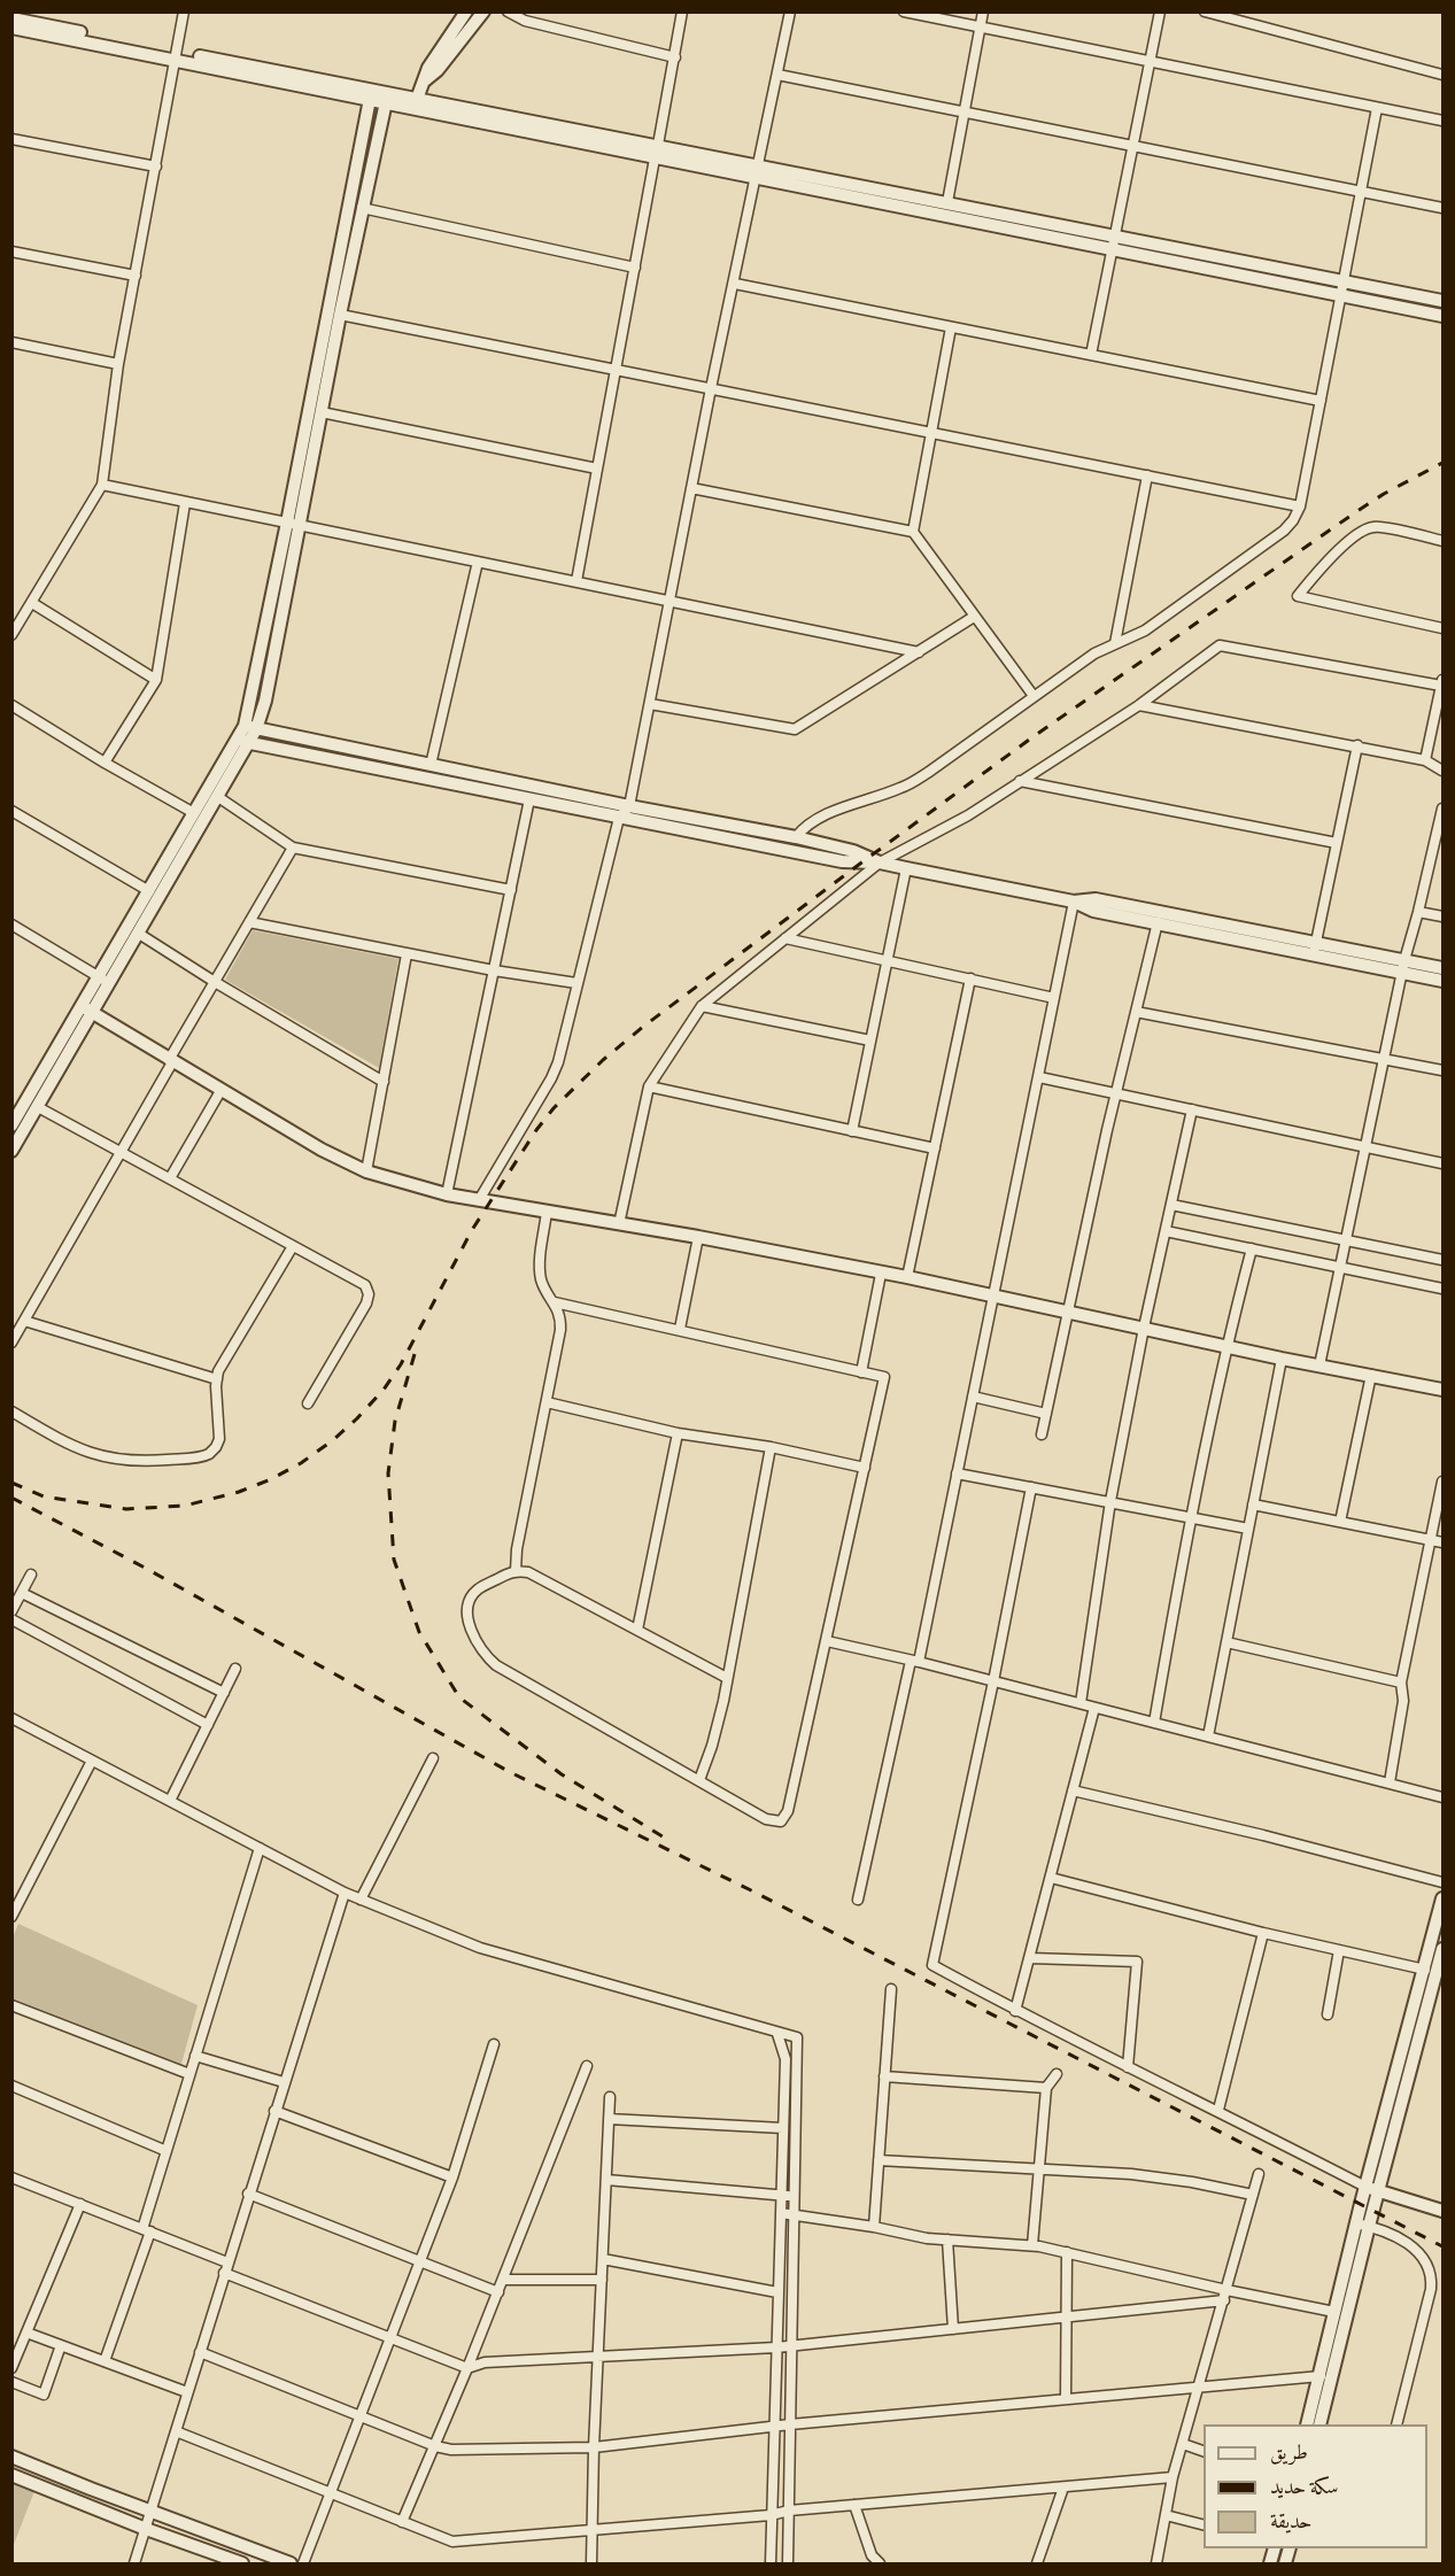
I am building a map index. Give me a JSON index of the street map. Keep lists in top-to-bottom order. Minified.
{"legend":["طريق","سكة حديد","حديقة"]}
